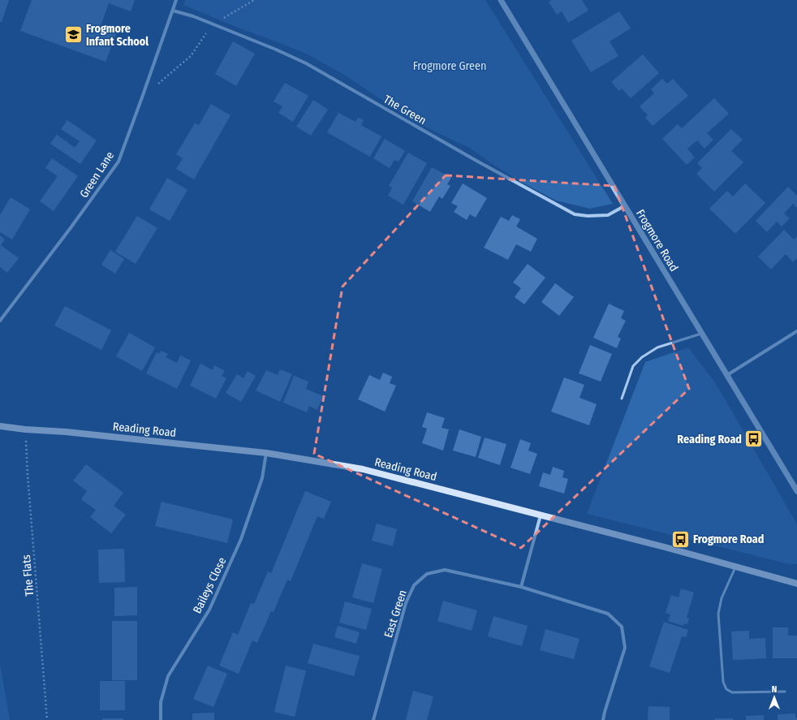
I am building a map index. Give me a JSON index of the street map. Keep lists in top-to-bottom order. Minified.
{"streets":{"main road":["Reading Road"],"street":["The Green","Green Lane","Frogmore Road","Baileys Close","East Green"],"path":["The Flats"]},"crossings":[["The Green","Green Lane"],["The Green","Frogmore Road"],["Reading Road","The Flats"],["Reading Road","Baileys Close"]],"parks":["Frogmore Green"],"places":{"school or university":["Frogmore Infant School"],"bus stop":["Reading Road","Frogmore Road"]},"north":"top"}
